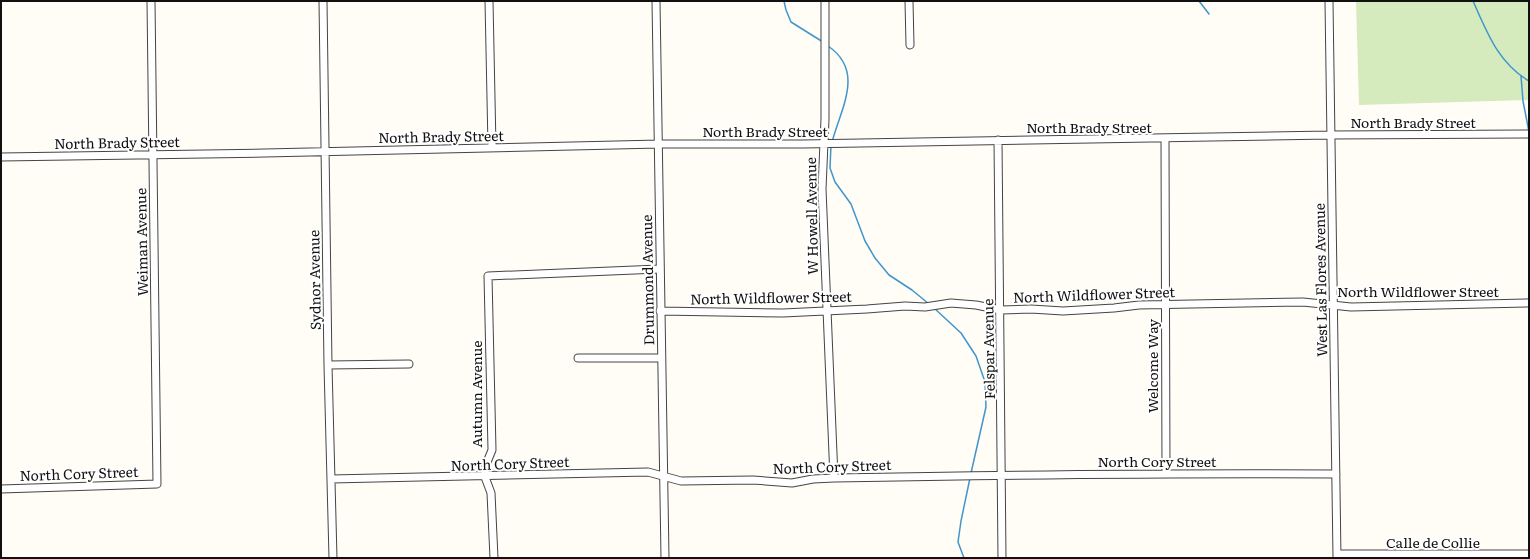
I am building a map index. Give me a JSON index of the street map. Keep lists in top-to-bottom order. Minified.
{"streets":{"street":["North Brady Street","W Howell Avenue","Weiman Avenue","Sydnor Avenue","Drummond Avenue","West Las Flores Avenue","North Wildflower Street","Felspar Avenue","Welcome Way","Autumn Avenue","North Cory Street","Calle de Collie"]},"crossings":[["North Brady Street","W Howell Avenue"],["North Brady Street","Weiman Avenue"],["North Brady Street","Sydnor Avenue"],["North Brady Street","Drummond Avenue"],["North Brady Street","West Las Flores Avenue"],["North Brady Street","Felspar Avenue"],["North Brady Street","Welcome Way"],["W Howell Avenue","North Wildflower Street"],["W Howell Avenue","North Cory Street"],["Weiman Avenue","North Cory Street"],["Sydnor Avenue","North Cory Street"],["Drummond Avenue","North Wildflower Street"],["Drummond Avenue","Autumn Avenue"],["Drummond Avenue","North Cory Street"],["West Las Flores Avenue","North Wildflower Street"],["West Las Flores Avenue","North Cory Street"],["West Las Flores Avenue","Calle de Collie"],["North Wildflower Street","Felspar Avenue"],["North Wildflower Street","Welcome Way"],["Felspar Avenue","North Cory Street"],["Welcome Way","North Cory Street"],["Autumn Avenue","North Cory Street"]]}
